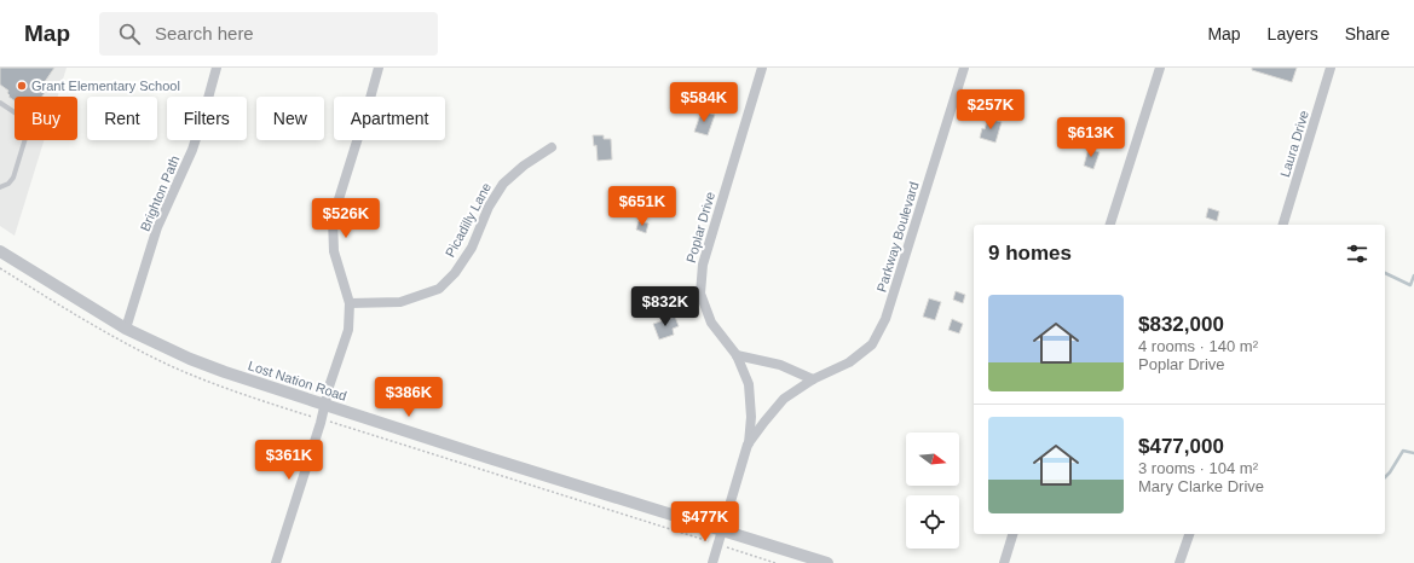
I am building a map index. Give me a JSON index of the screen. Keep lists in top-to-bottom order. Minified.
{"streets":{"street":["Laura Drive","Brighton Path","Picadilly Lane","Poplar Drive","Parkway Boulevard","Lost Nation Road"]},"crossings":[["Brighton Path","Lost Nation Road"],["Poplar Drive","Parkway Boulevard"],["Parkway Boulevard","Lost Nation Road"]],"places":["Grant Elementary School"],"north":"right","page":{"header":"Map","search":"Search here","nav":["Map","Layers","Share"],"price":["$584K","$257K","$613K","$651K","$526K","$832K","$386K","$361K","$477K"],"chip":["Buy","Rent","Filters","New","Apartment"],"heading":"9 homes","list":[{"name":"$832,000","note":"4 rooms · 140 m² · Poplar Drive"},{"name":"$477,000","note":"3 rooms · 104 m² · Mary Clarke Drive"}]}}
